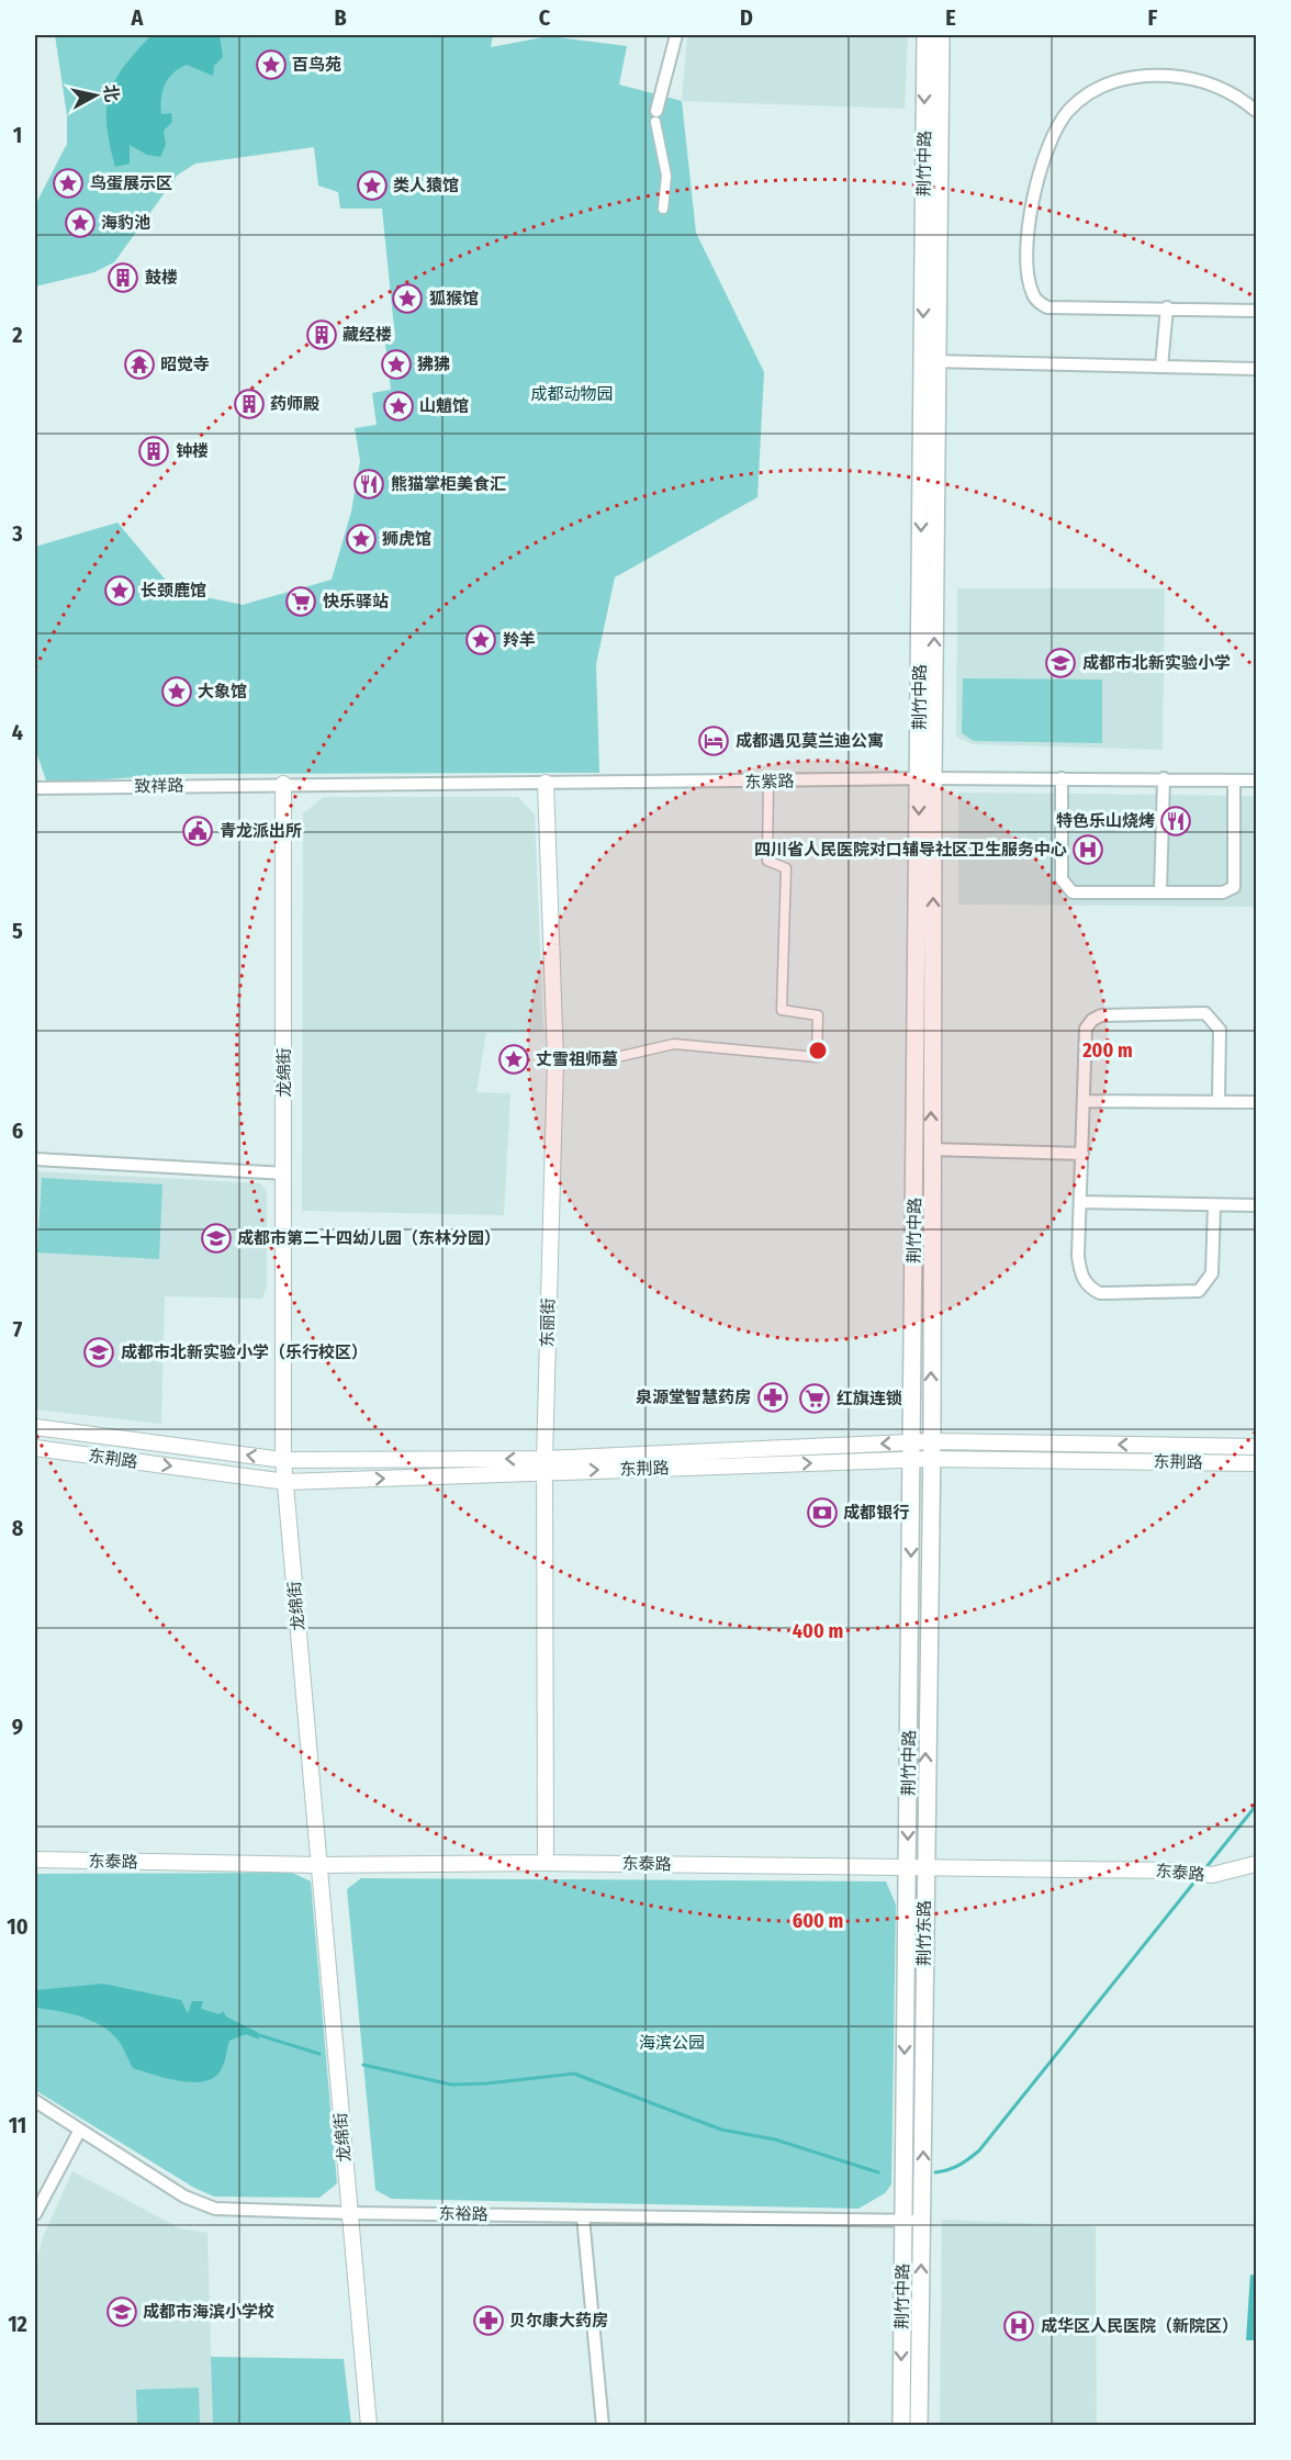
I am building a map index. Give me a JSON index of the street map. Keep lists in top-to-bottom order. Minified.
{"streets":{"main road":["荆竹中路","荆竹东路"],"street":["东紫路","致祥路","龙绵街","东丽街","东荆路","东泰路","东裕路"]},"crossings":[["荆竹中路","东紫路"],["荆竹中路","东荆路"],["荆竹中路","东泰路"],["荆竹中路","荆竹东路"],["荆竹中路","东裕路"],["东紫路","致祥路"],["东紫路","龙绵街"],["东紫路","东丽街"],["致祥路","龙绵街"],["龙绵街","东荆路"],["龙绵街","东泰路"],["龙绵街","东裕路"],["东丽街","东荆路"],["东丽街","东泰路"],["东荆路","荆竹东路"],["东泰路","荆竹东路"],["荆竹东路","东裕路"]],"one_way":["荆竹东路"],"parks":["成都动物园","海滨公园"],"places":{"place":["百鸟苑","鸟蛋展示区","类人猿馆","海豹池","狐猴馆","狒狒","山魈馆","狮虎馆","长颈鹿馆","羚羊","大象馆","丈雪祖师墓"],"building":["鼓楼","藏经楼","药师殿","钟楼"],"temple":["昭觉寺"],"restaurant":["熊猫掌柜美食汇","特色乐山烧烤"],"supermarket":["快乐驿站","红旗连锁"],"school or university":["成都市北新实验小学","成都市第二十四幼儿园（东林分园）","成都市北新实验小学（乐行校区）","成都市海滨小学校"],"hotel":["成都遇见莫兰迪公寓"],"public building":["青龙派出所"],"hospital":["四川省人民医院对口辅导社区卫生服务中心","成华区人民医院（新院区）"],"pharmacy":["泉源堂智慧药房","贝尔康大药房"],"bank":["成都银行"]},"north":"right","grid":{"columns":["A","B","C","D","E","F"],"rows":["1","2","3","4","5","6","7","8","9","10","11","12"]},"rings":["200 m","400 m","600 m"]}
